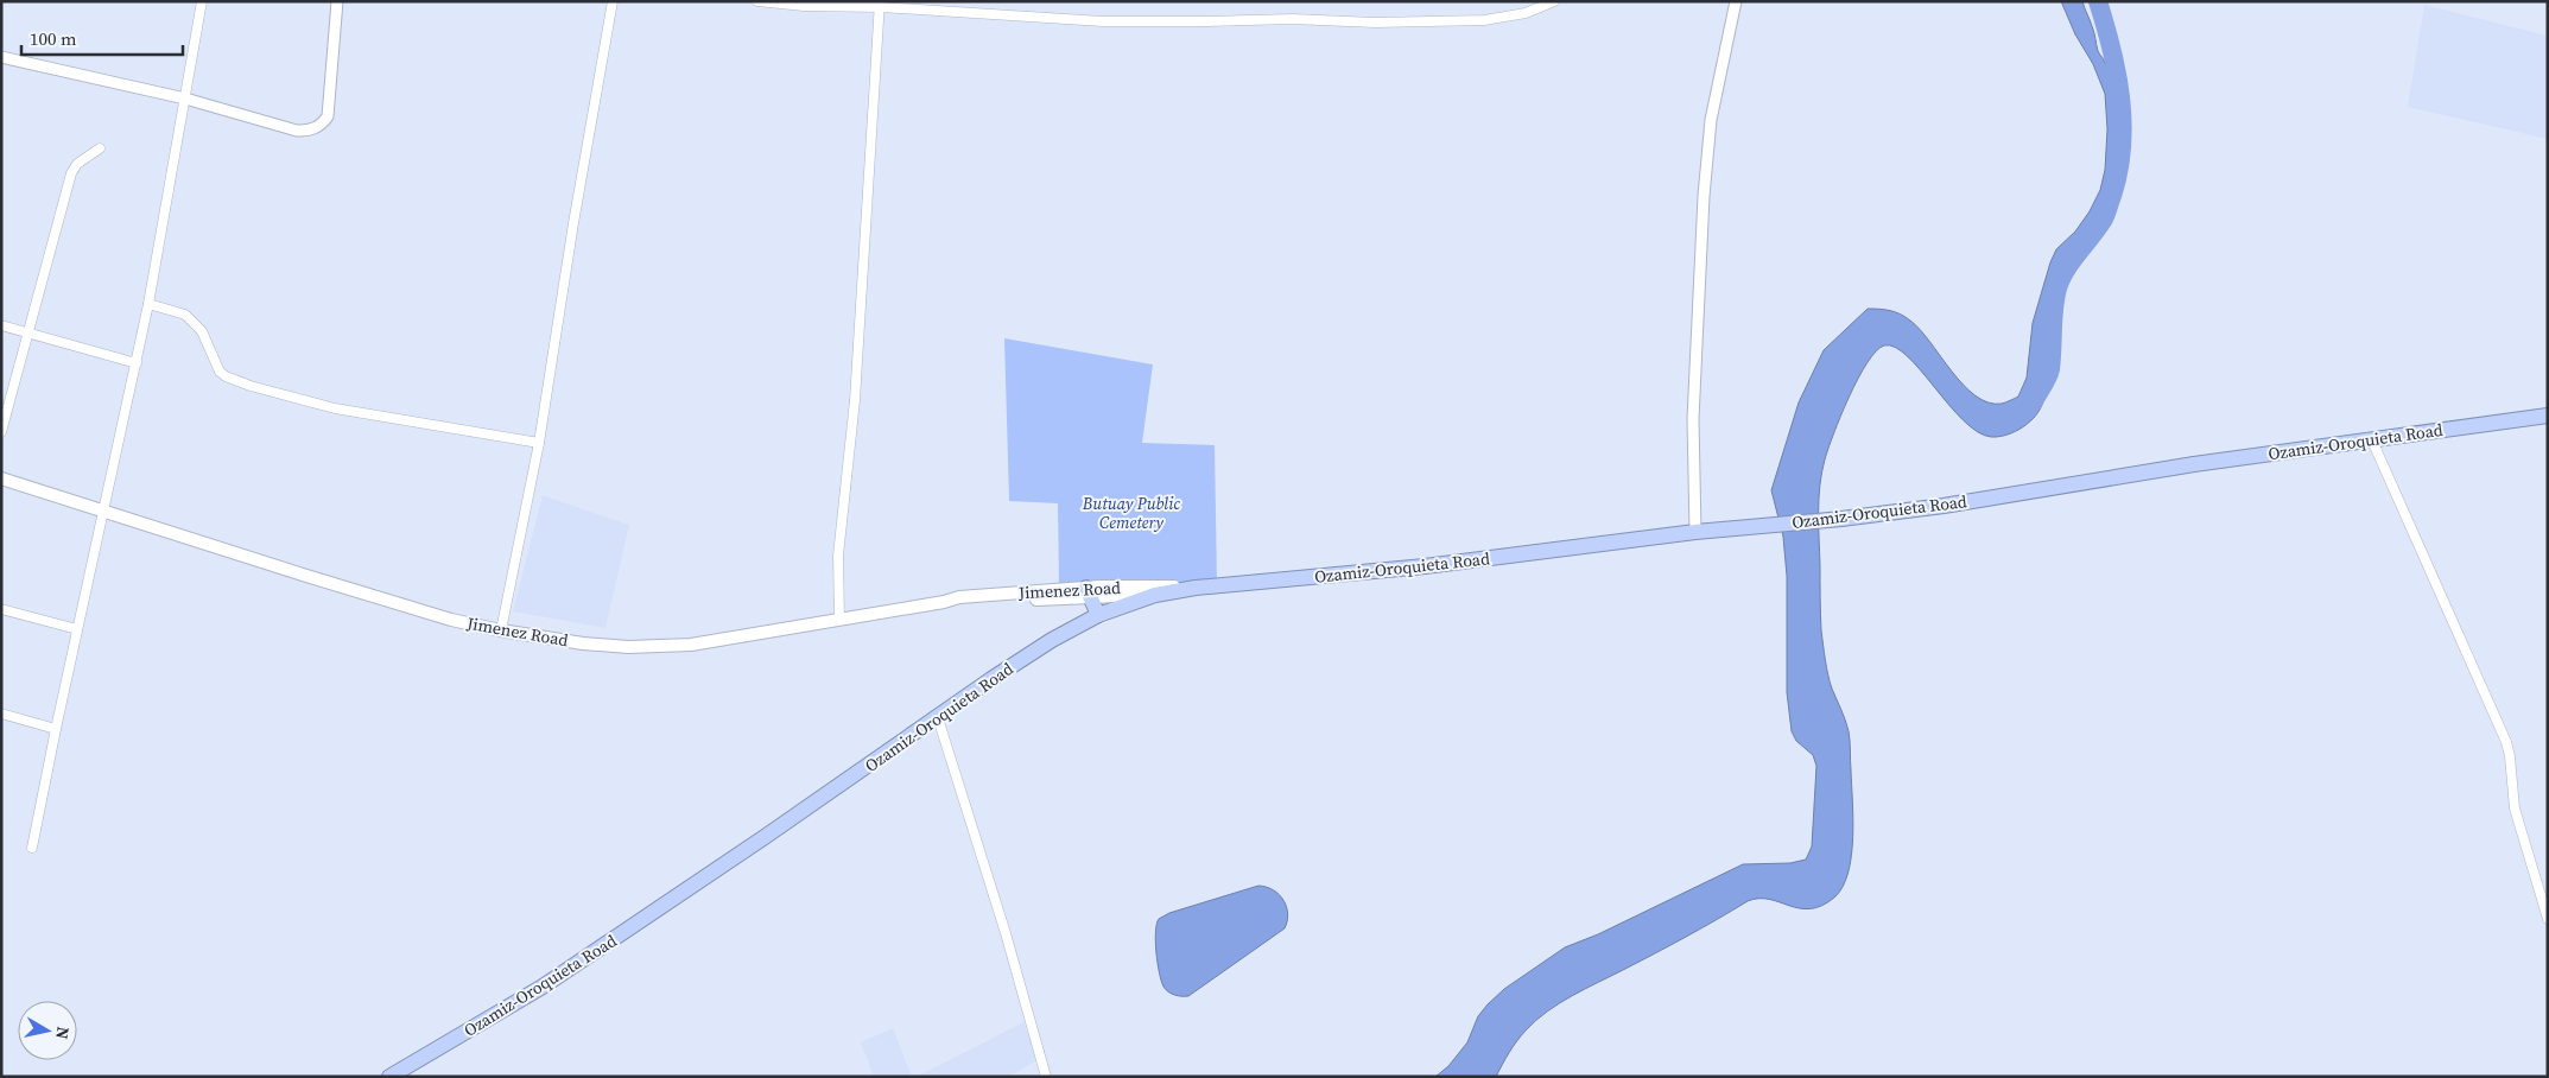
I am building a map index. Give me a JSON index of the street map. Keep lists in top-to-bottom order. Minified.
{"streets":{"highway":["Ozamiz-Oroquieta Road"],"main road":["Jimenez Road"]},"crossings":[["Ozamiz-Oroquieta Road","Jimenez Road"]],"parks":["Butuay Public Cemetery"],"scale_bar":"100 m","north":"right"}
